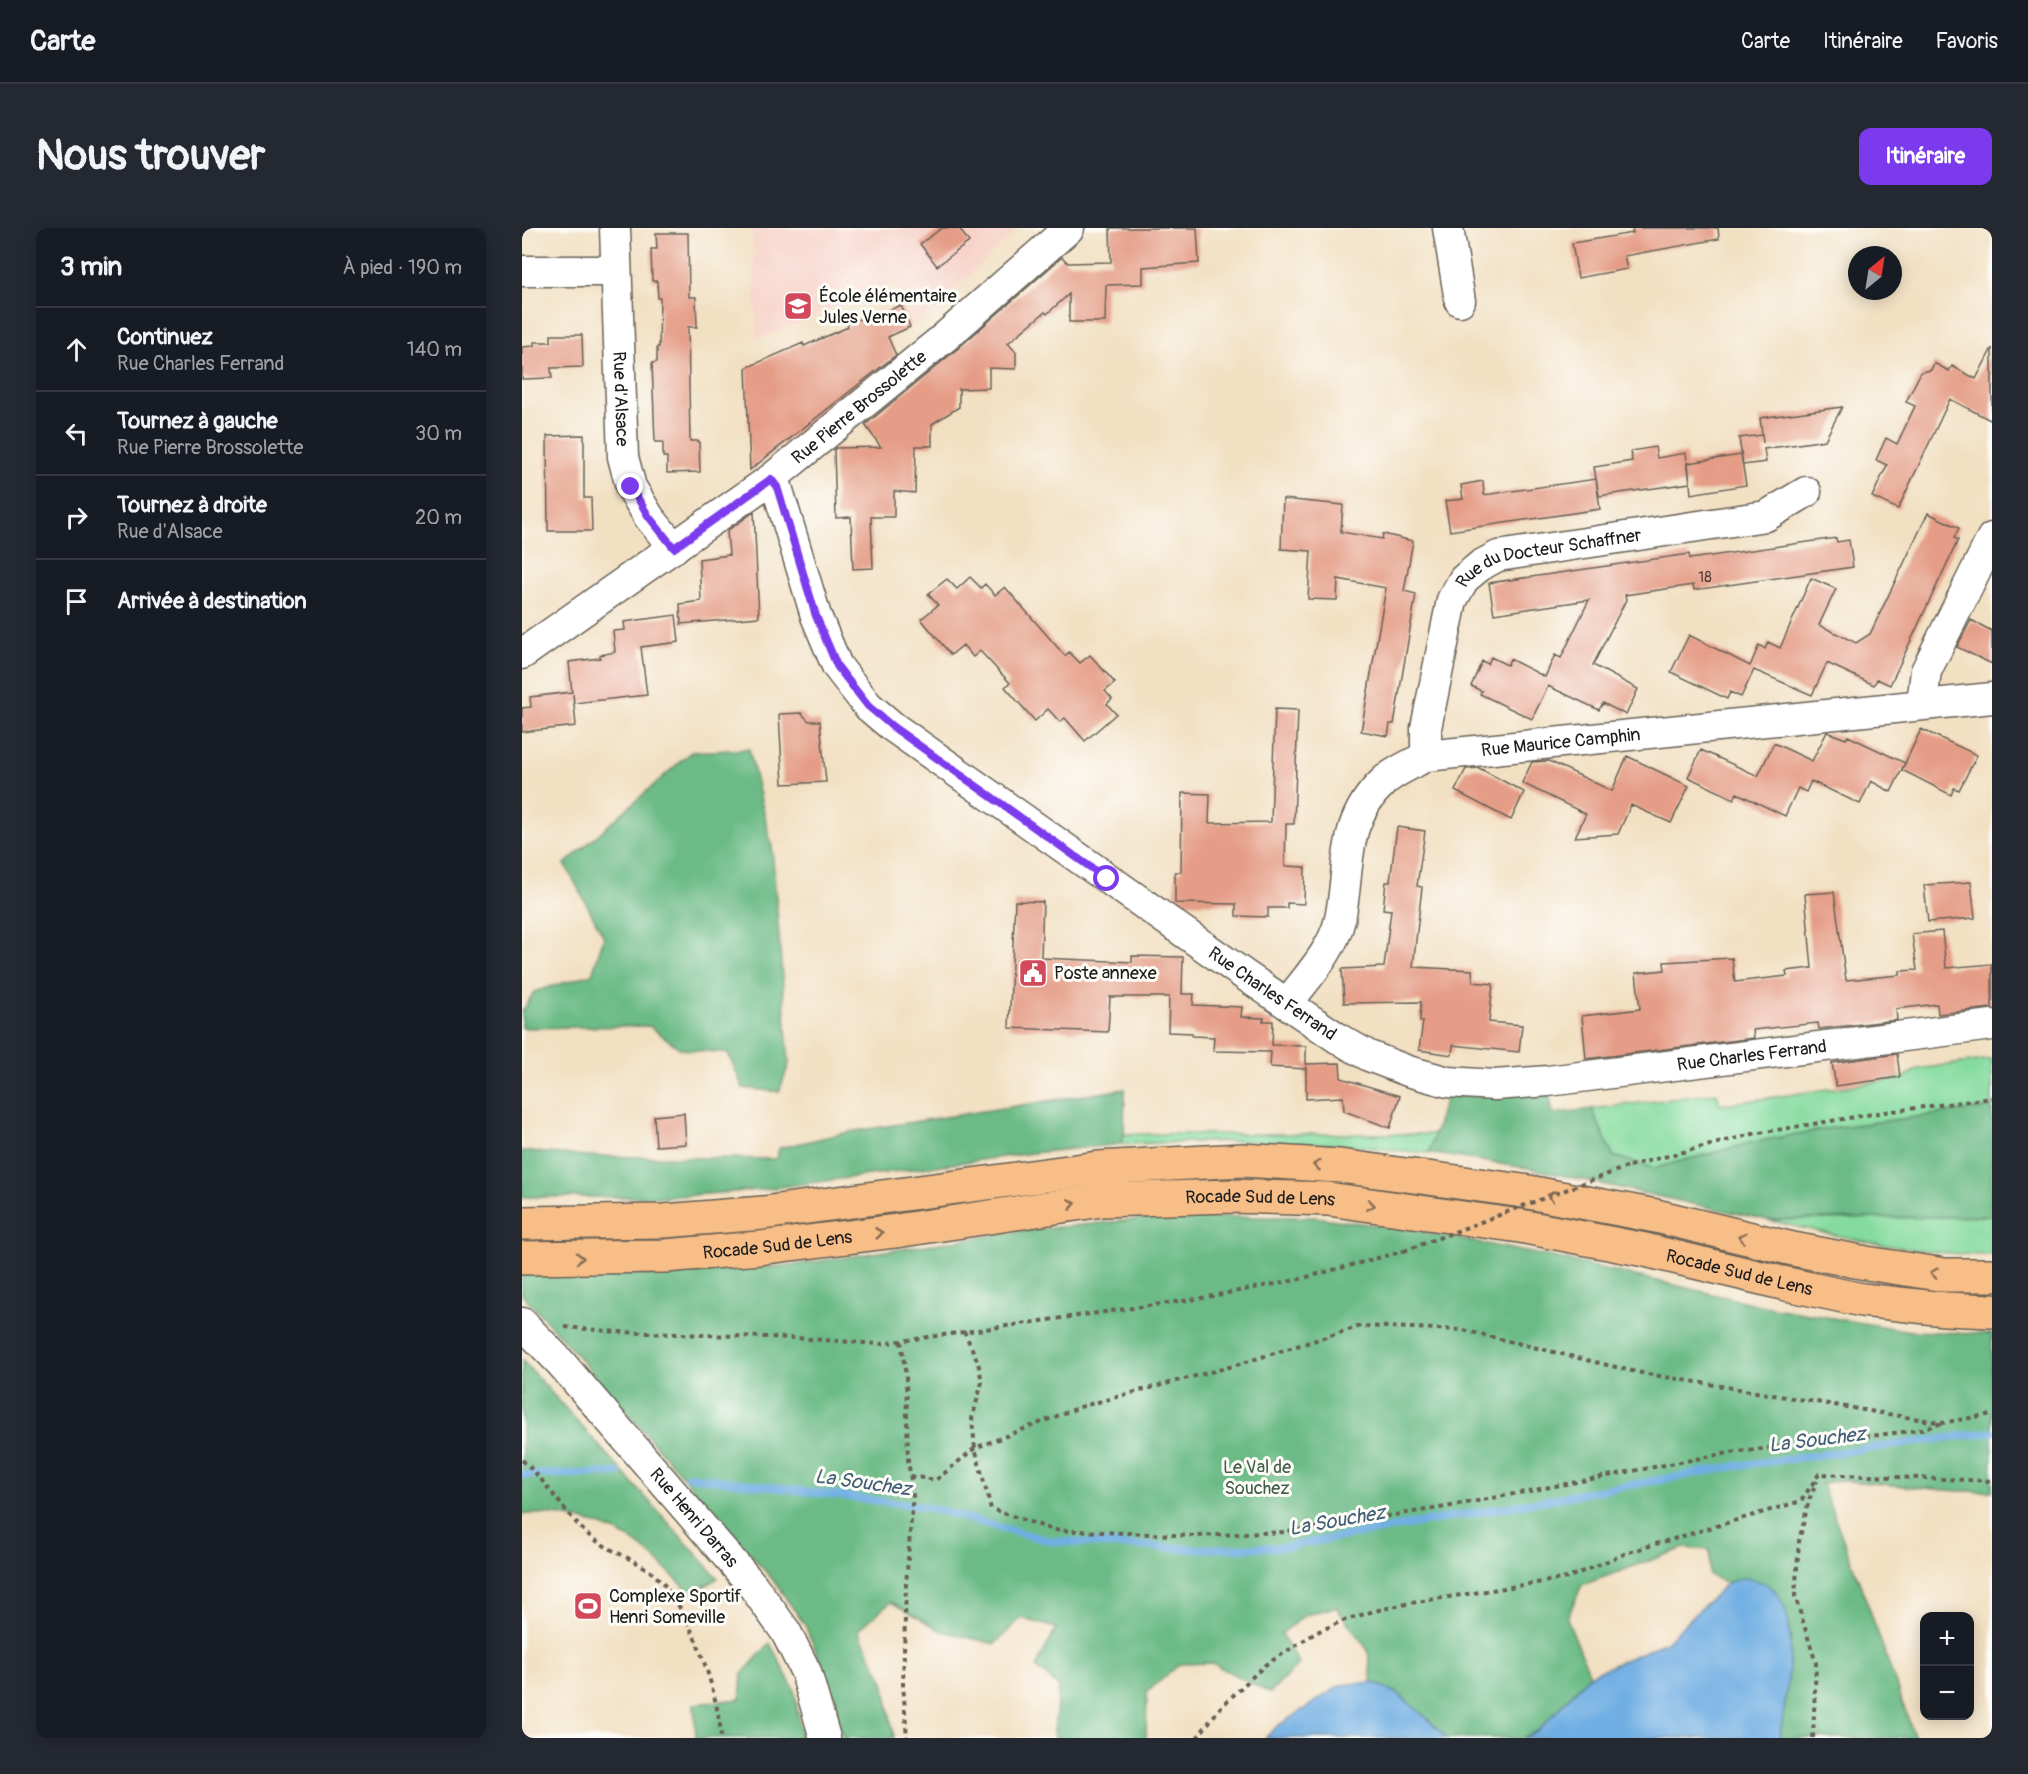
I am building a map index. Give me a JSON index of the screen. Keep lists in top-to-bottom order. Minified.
{"streets":{"highway":["Rocade Sud de Lens"],"street":["Rue d'Alsace","Rue Pierre Brossolette","Rue du Docteur Schaffner","Rue Maurice Camphin","Rue Charles Ferrand","Rue Henri Darras"]},"crossings":[["Rue d'Alsace","Rue Pierre Brossolette"],["Rue Pierre Brossolette","Rue Charles Ferrand"],["Rue du Docteur Schaffner","Rue Maurice Camphin"],["Rue Maurice Camphin","Rue Charles Ferrand"]],"water":["La Souchez"],"parks":["Le Val de Souchez"],"places":{"school or university":["École élémentaire Jules Verne"],"public building":["Poste annexe"],"sports":["Complexe Sportif Henri Someville"]},"house_numbers":["18"],"north":"top right","page":{"header":"Carte","nav":["Carte","Itinéraire","Favoris"],"buttons":"Itinéraire","title":"Nous trouver","heading":["3 min","À pied · 190 m"],"list":[["Continuez","Rue Charles Ferrand","140 m"],["Tournez à gauche","Rue Pierre Brossolette","30 m"],["Tournez à droite","Rue d'Alsace","20 m"],"Arrivée à destination"],"map_buttons":["+","−"]}}
